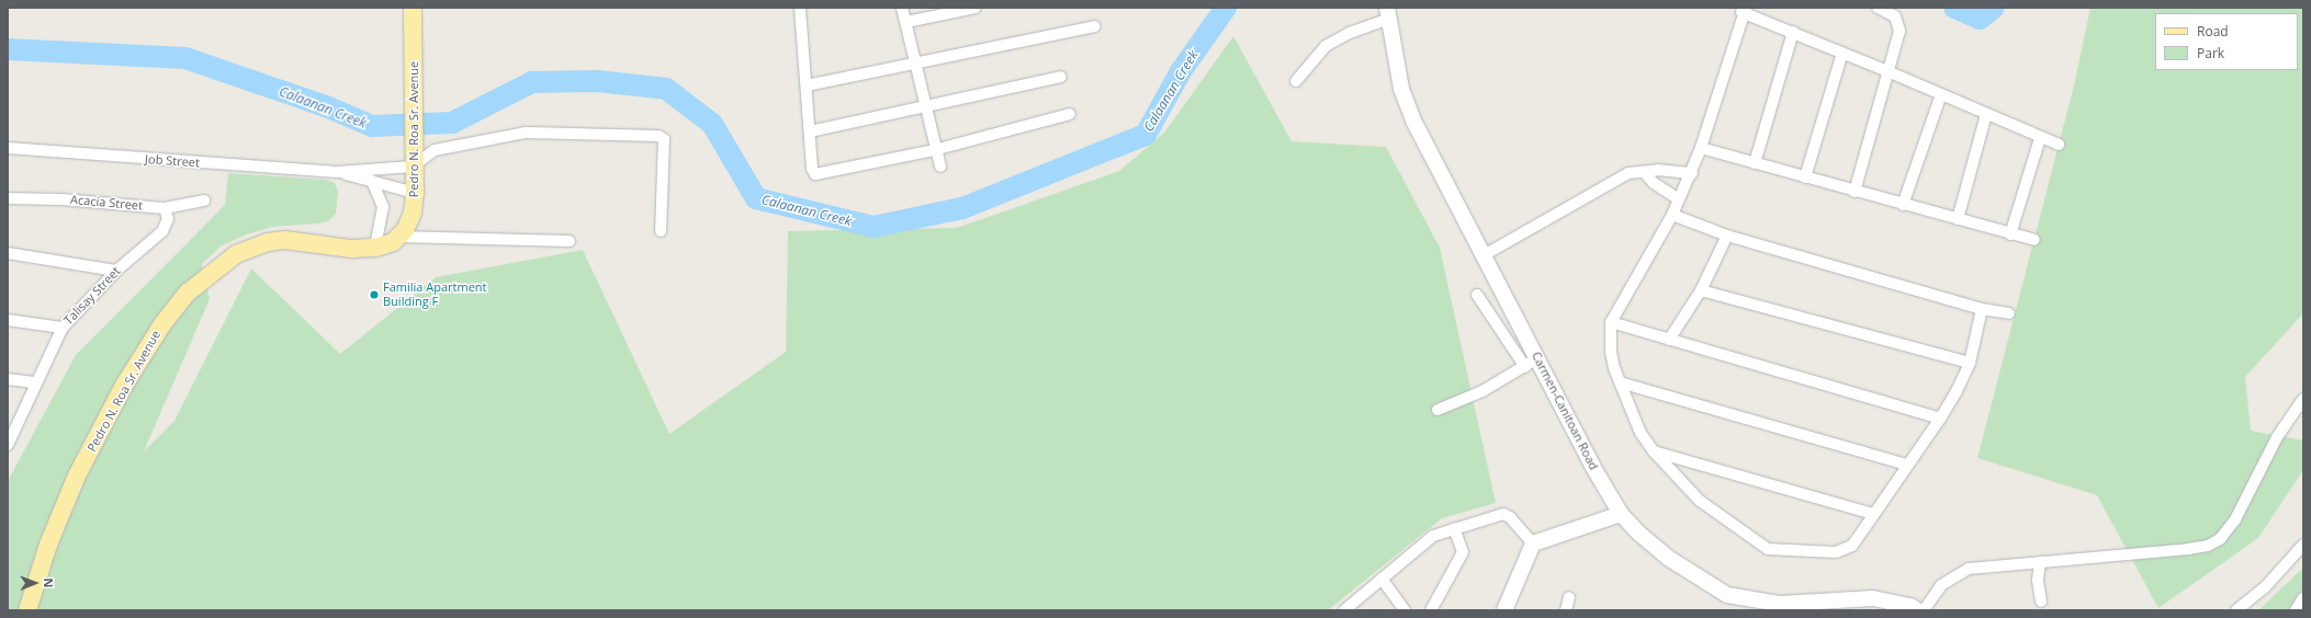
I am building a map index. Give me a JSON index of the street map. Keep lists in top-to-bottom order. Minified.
{"streets":{"main road":["Pedro N. Roa Sr. Avenue","Carmen-Canitoan Road"],"street":["Job Street","Acacia Street","Talisay Street"]},"crossings":[["Pedro N. Roa Sr. Avenue","Job Street"],["Acacia Street","Talisay Street"]],"water":["Calaanan Creek"],"places":["Familia Apartment Building F"],"legend":["Road","Park"],"north":"right"}
